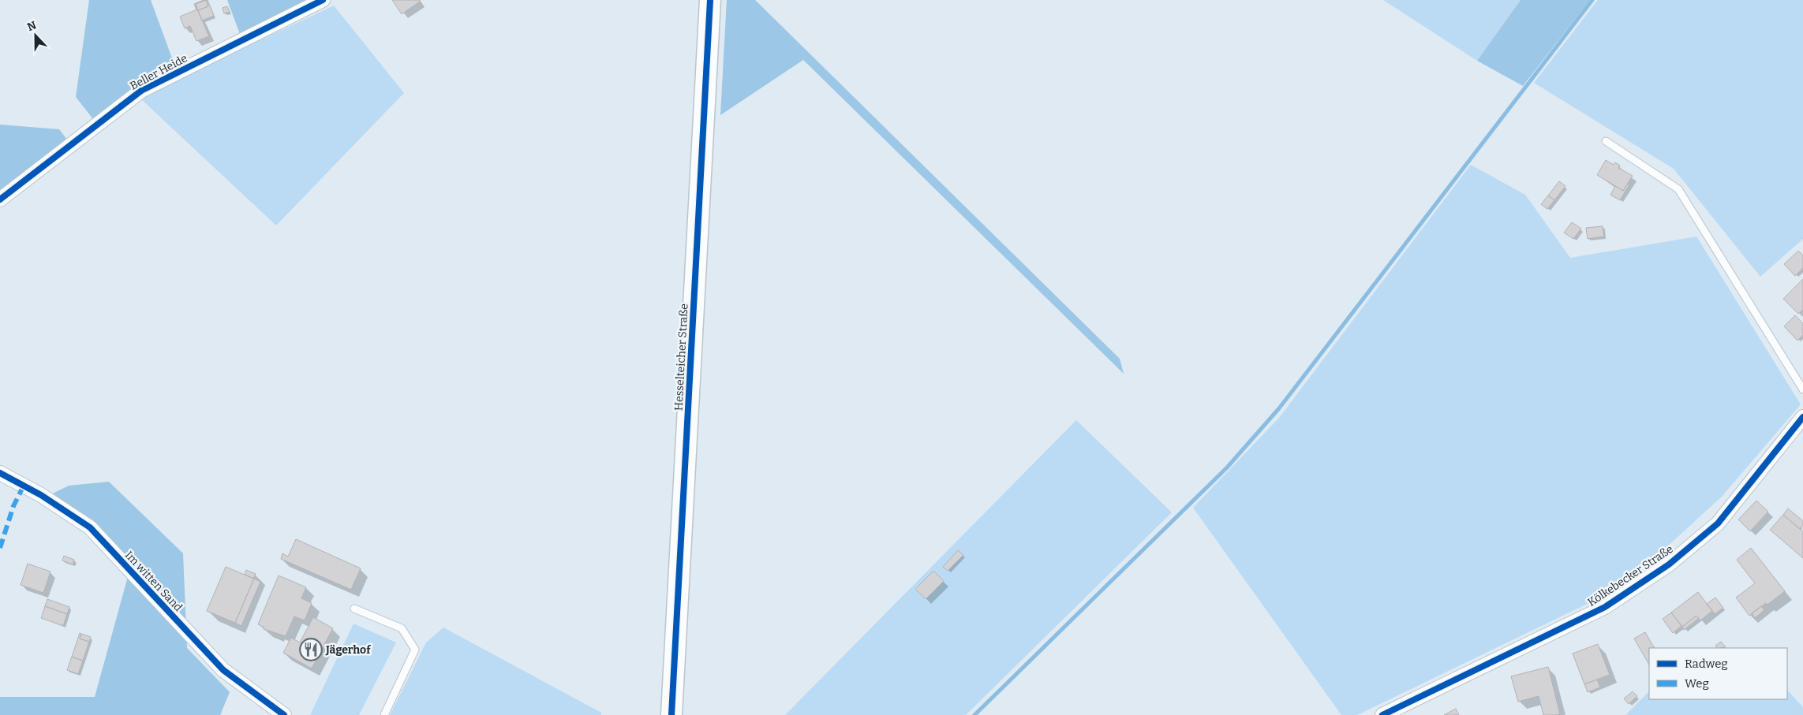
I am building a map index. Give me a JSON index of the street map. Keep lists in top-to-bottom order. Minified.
{"streets":{"street":["Beller Heide","Hesselteicher Straße","Kölkebecker Straße","Im witten Sand"]},"places":{"restaurant":["Jägerhof"]},"legend":["Radweg","Weg"],"north":"top"}
